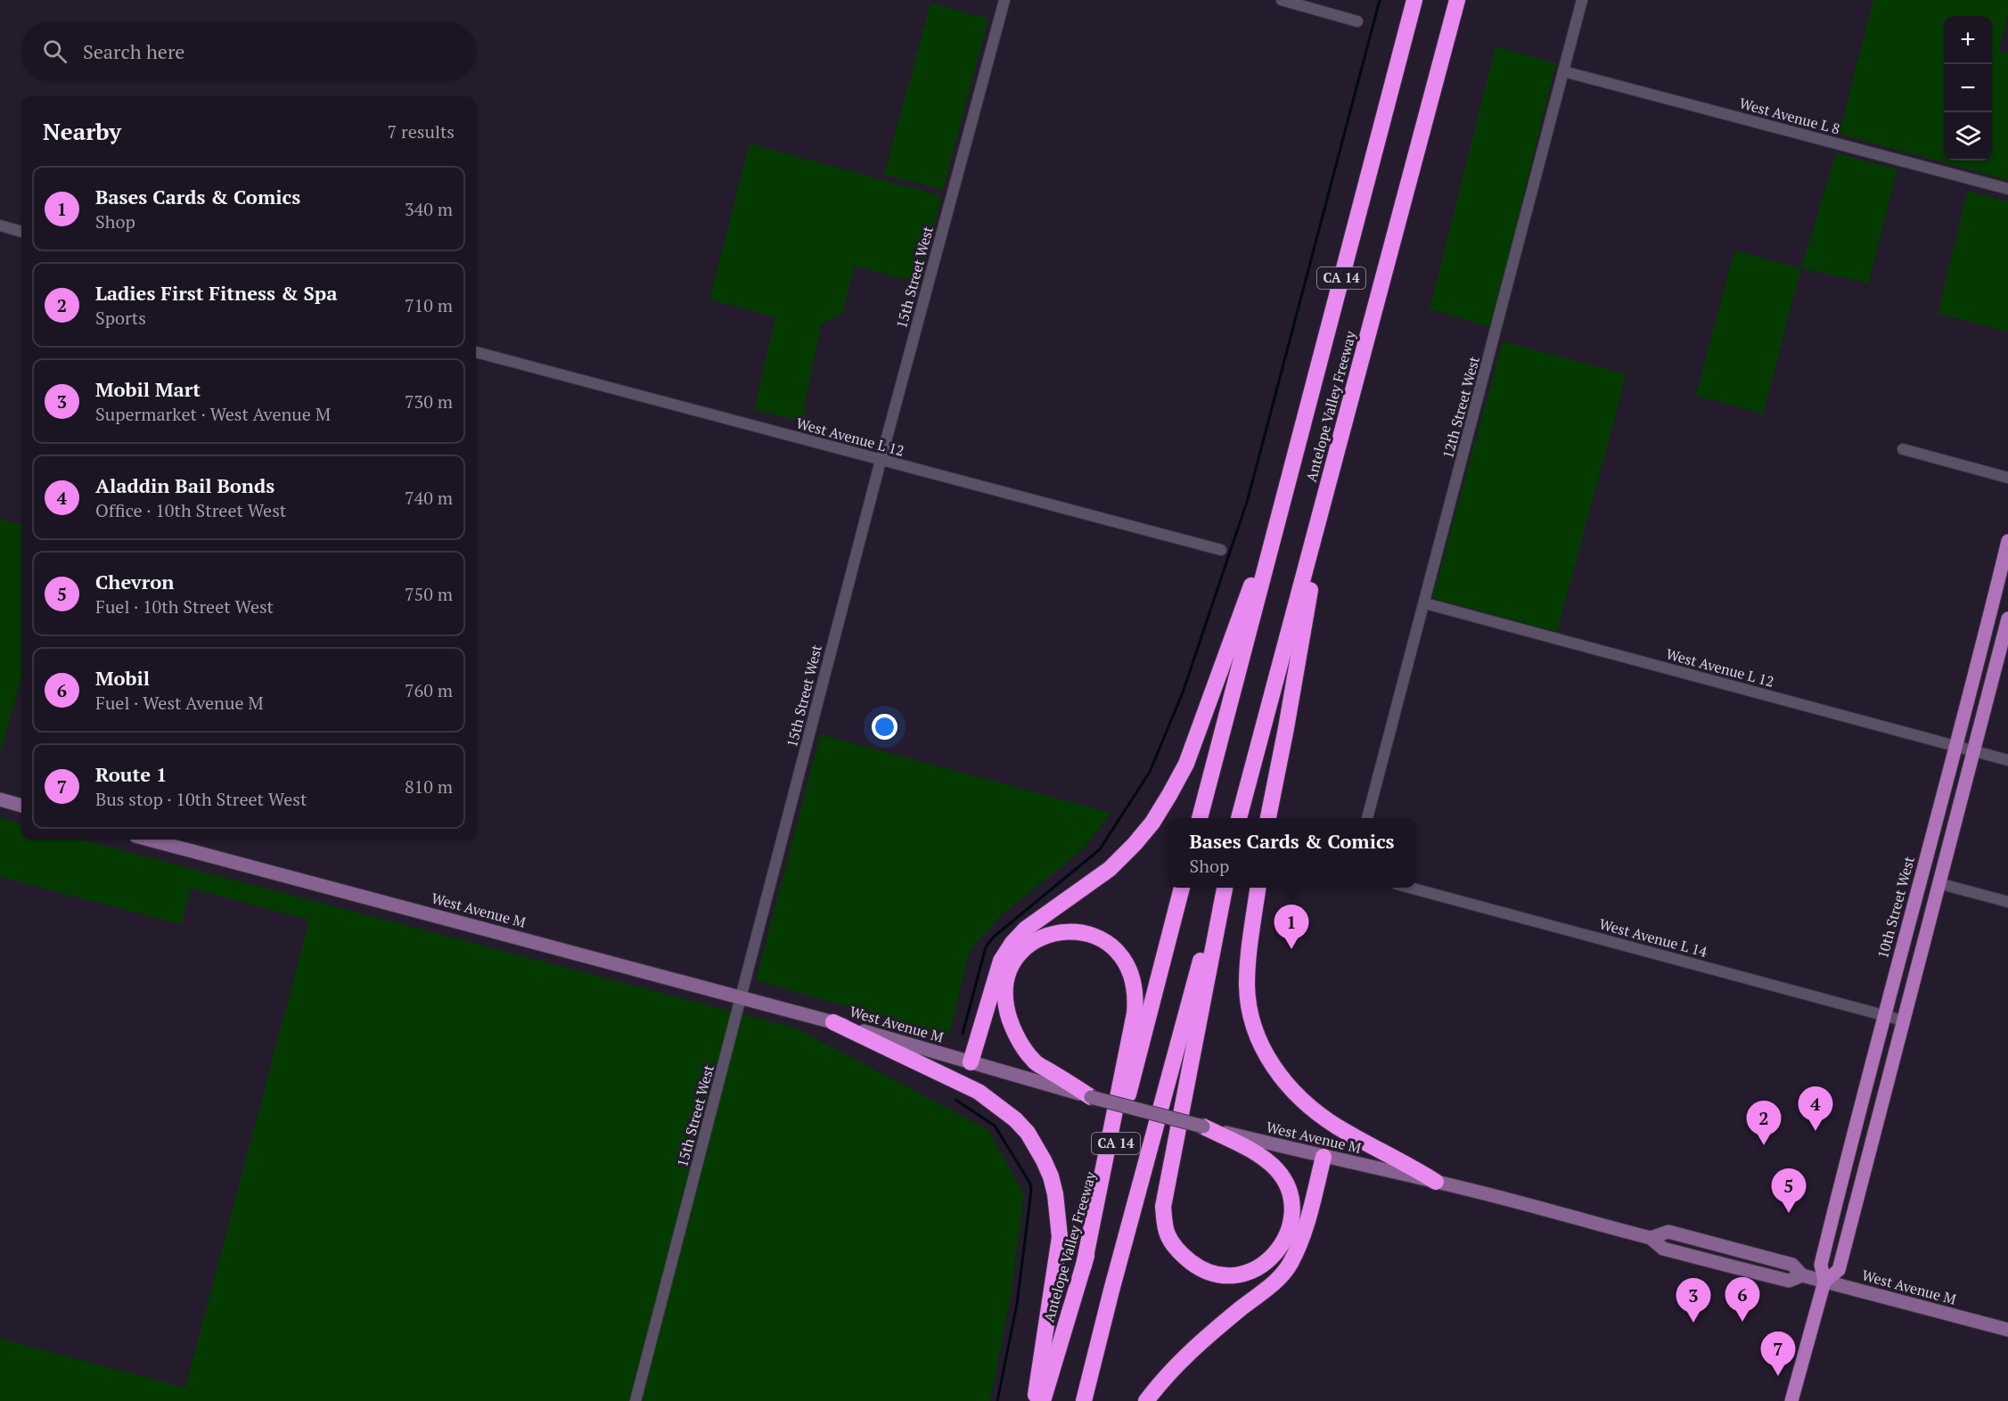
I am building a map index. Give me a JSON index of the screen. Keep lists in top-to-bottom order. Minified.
{"streets":{"highway":["CA 14","Antelope Valley Freeway"],"main road":["10th Street West","West Avenue M"],"street":["West Avenue L 8","15th Street West","12th Street West","West Avenue L 12","West Avenue L 14"]},"crossings":[["West Avenue L 8","12th Street West"],["15th Street West","West Avenue L 12"],["15th Street West","West Avenue M"],["12th Street West","West Avenue L 12"],["West Avenue L 12","10th Street West"],["10th Street West","West Avenue M"],["10th Street West","West Avenue L 14"]],"page":{"map_buttons":["+","−"],"search":"Search here","heading":["Nearby","7 results"],"list":[{"mark":"1","name":"Bases Cards & Comics","note":"Shop","value":"340 m"},{"mark":"2","name":"Ladies First Fitness & Spa","note":"Sports","value":"710 m"},{"mark":"3","name":"Mobil Mart","note":"Supermarket · West Avenue M","value":"730 m"},{"mark":"4","name":"Aladdin Bail Bonds","note":"Office · 10th Street West","value":"740 m"},{"mark":"5","name":"Chevron","note":"Fuel · 10th Street West","value":"750 m"},{"mark":"6","name":"Mobil","note":"Fuel · West Avenue M","value":"760 m"},{"mark":"7","name":"Route 1","note":"Bus stop · 10th Street West","value":"810 m"}],"popup":["Bases Cards & Comics","Shop"],"pins":["1","4","2","5","6","3","7"]}}
